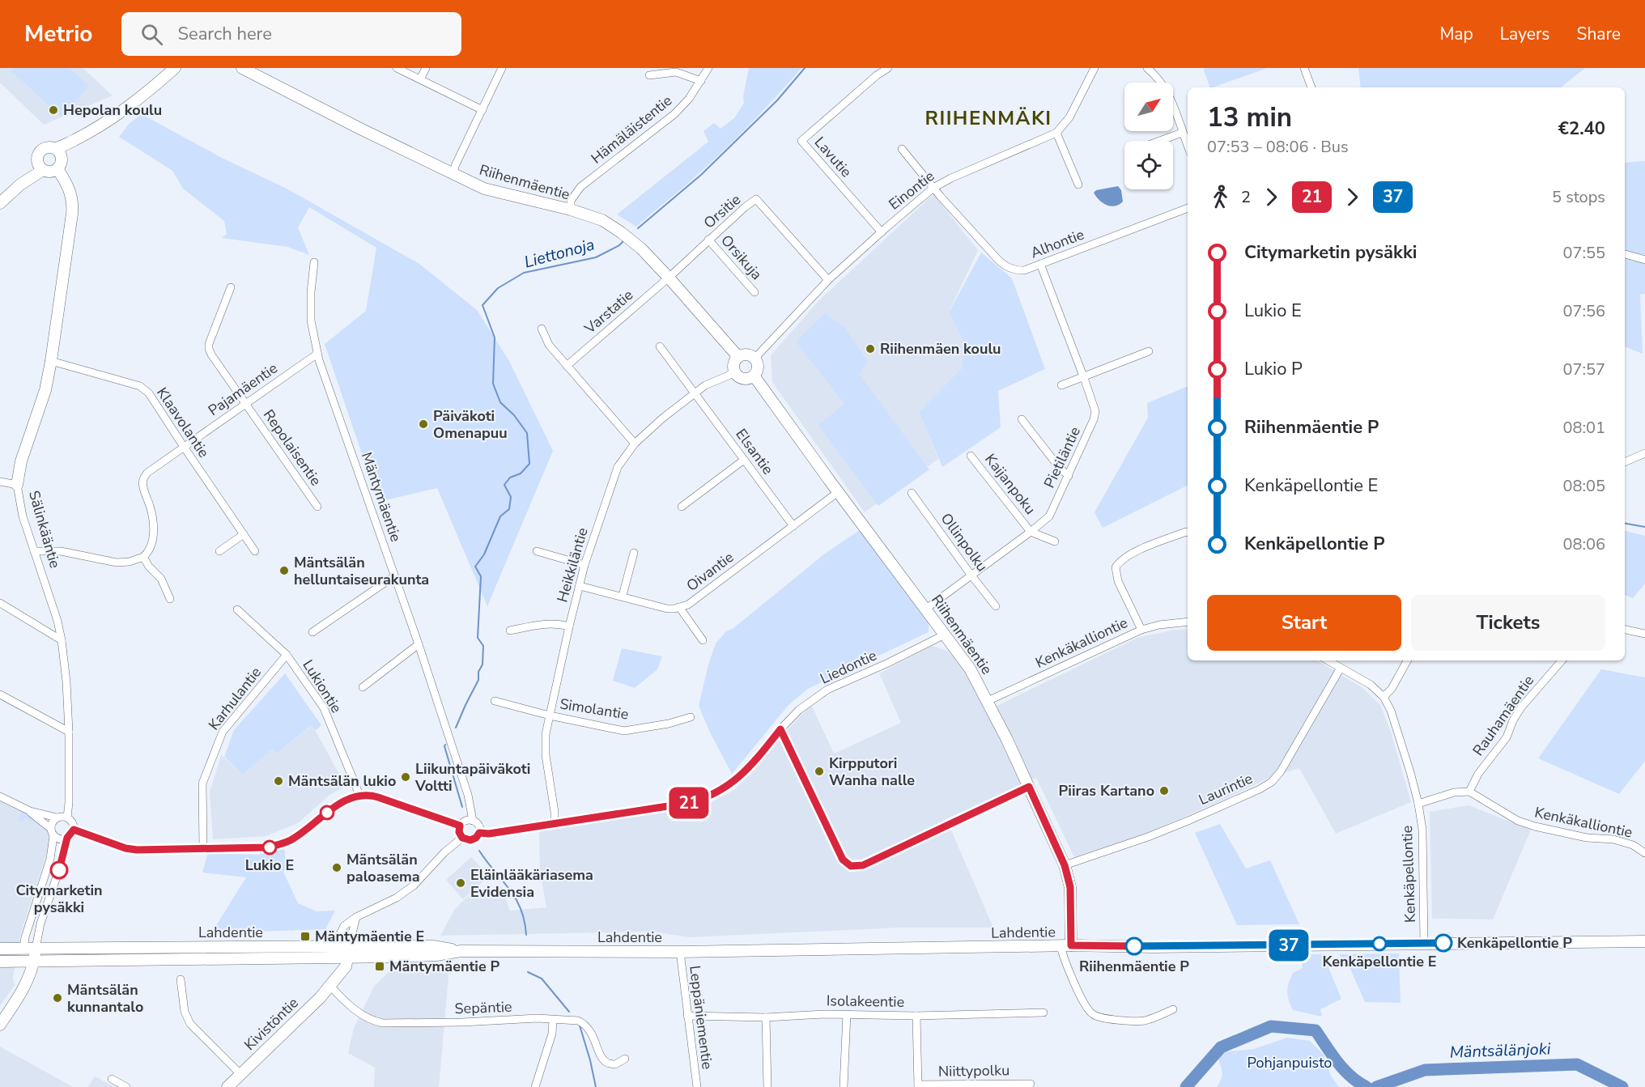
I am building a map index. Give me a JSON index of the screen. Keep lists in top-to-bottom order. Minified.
{"streets":{"main road":["Riihenmäentie","Sälinkääntie","Lahdentie","Kivistöntie"],"street":["Hämäläistentie","Lavutie","Einontie","Orsitie","Alhontie","Orsikuja","Varstatie","Pajamäentie","Klaavolantie","Repolaisentie","Elsantie","Pietiläntie","Kaijanpoku","Mäntymäentie","Ollinpolku","Heikkiläntie","Oivantie","Kenkäkalliontie","Liedontie","Lukiontie","Karhulantie","Simolantie","Rauhamäentie","Laurintie","Kenkäpellontie","Isolakeentie","Sepäntie","Leppäniementie","Niittypolku"]},"crossings":[["Hämäläistentie","Riihenmäentie"],["Lavutie","Einontie"],["Riihenmäentie","Einontie"],["Riihenmäentie","Orsitie"],["Riihenmäentie","Varstatie"],["Riihenmäentie","Pietiläntie"],["Riihenmäentie","Heikkiläntie"],["Riihenmäentie","Oivantie"],["Riihenmäentie","Kenkäkalliontie"],["Riihenmäentie","Liedontie"],["Riihenmäentie","Laurintie"],["Riihenmäentie","Lahdentie"],["Einontie","Orsitie"],["Einontie","Alhontie"],["Einontie","Heikkiläntie"],["Orsitie","Orsikuja"],["Orsitie","Varstatie"],["Alhontie","Pietiläntie"],["Pajamäentie","Klaavolantie"],["Pajamäentie","Repolaisentie"],["Pajamäentie","Mäntymäentie"],["Klaavolantie","Sälinkääntie"],["Elsantie","Heikkiläntie"],["Elsantie","Oivantie"],["Pietiläntie","Kaijanpoku"],["Pietiläntie","Ollinpolku"],["Mäntymäentie","Liedontie"],["Heikkiläntie","Oivantie"],["Heikkiläntie","Liedontie"],["Heikkiläntie","Simolantie"],["Kenkäkalliontie","Rauhamäentie"],["Lukiontie","Karhulantie"],["Kenkäpellontie","Lahdentie"],["Lahdentie","Leppäniementie"],["Isolakeentie","Leppäniementie"],["Sepäntie","Kivistöntie"]],"districts":["RIIHENMÄKI"],"water":["Liettonoja","Mäntsälänjoki"],"parks":["Pohjanpuisto"],"places":{"other":["Hepolan koulu","Riihenmäen koulu","Päiväkoti Omenapuu","Mäntsälän helluntaiseurakunta","Kirpputori Wanha nalle","Liikuntapäiväkoti Voltti","Mäntsälän lukio","Piiras Kartano","Lukio E","Mäntsälän paloasema","Citymarketin pysäkki","Eläinlääkäriasema Evidensia","Kenkäpellontie P","Kenkäpellontie E","Riihenmäentie P","Mäntsälän kunnantalo"],"transit":["Mäntymäentie E","Mäntymäentie P"]},"lines":["bus line 21","bus line 37"],"north":"top right","page":{"header":"Metrio","search":"Search here","nav":["Map","Layers","Share"],"on_map":["21","37"],"heading":["13 min","07:53 – 08:06 · Bus","€2.40"],"legs":["2","21","37","5 stops"],"list":[{"name":"Citymarketin pysäkki","value":"07:55"},{"name":"Lukio E","value":"07:56"},{"name":"Lukio P","value":"07:57"},{"name":"Riihenmäentie P","value":"08:01"},{"name":"Kenkäpellontie E","value":"08:05"},{"name":"Kenkäpellontie P","value":"08:06"}],"buttons":["Start","Tickets"]}}
